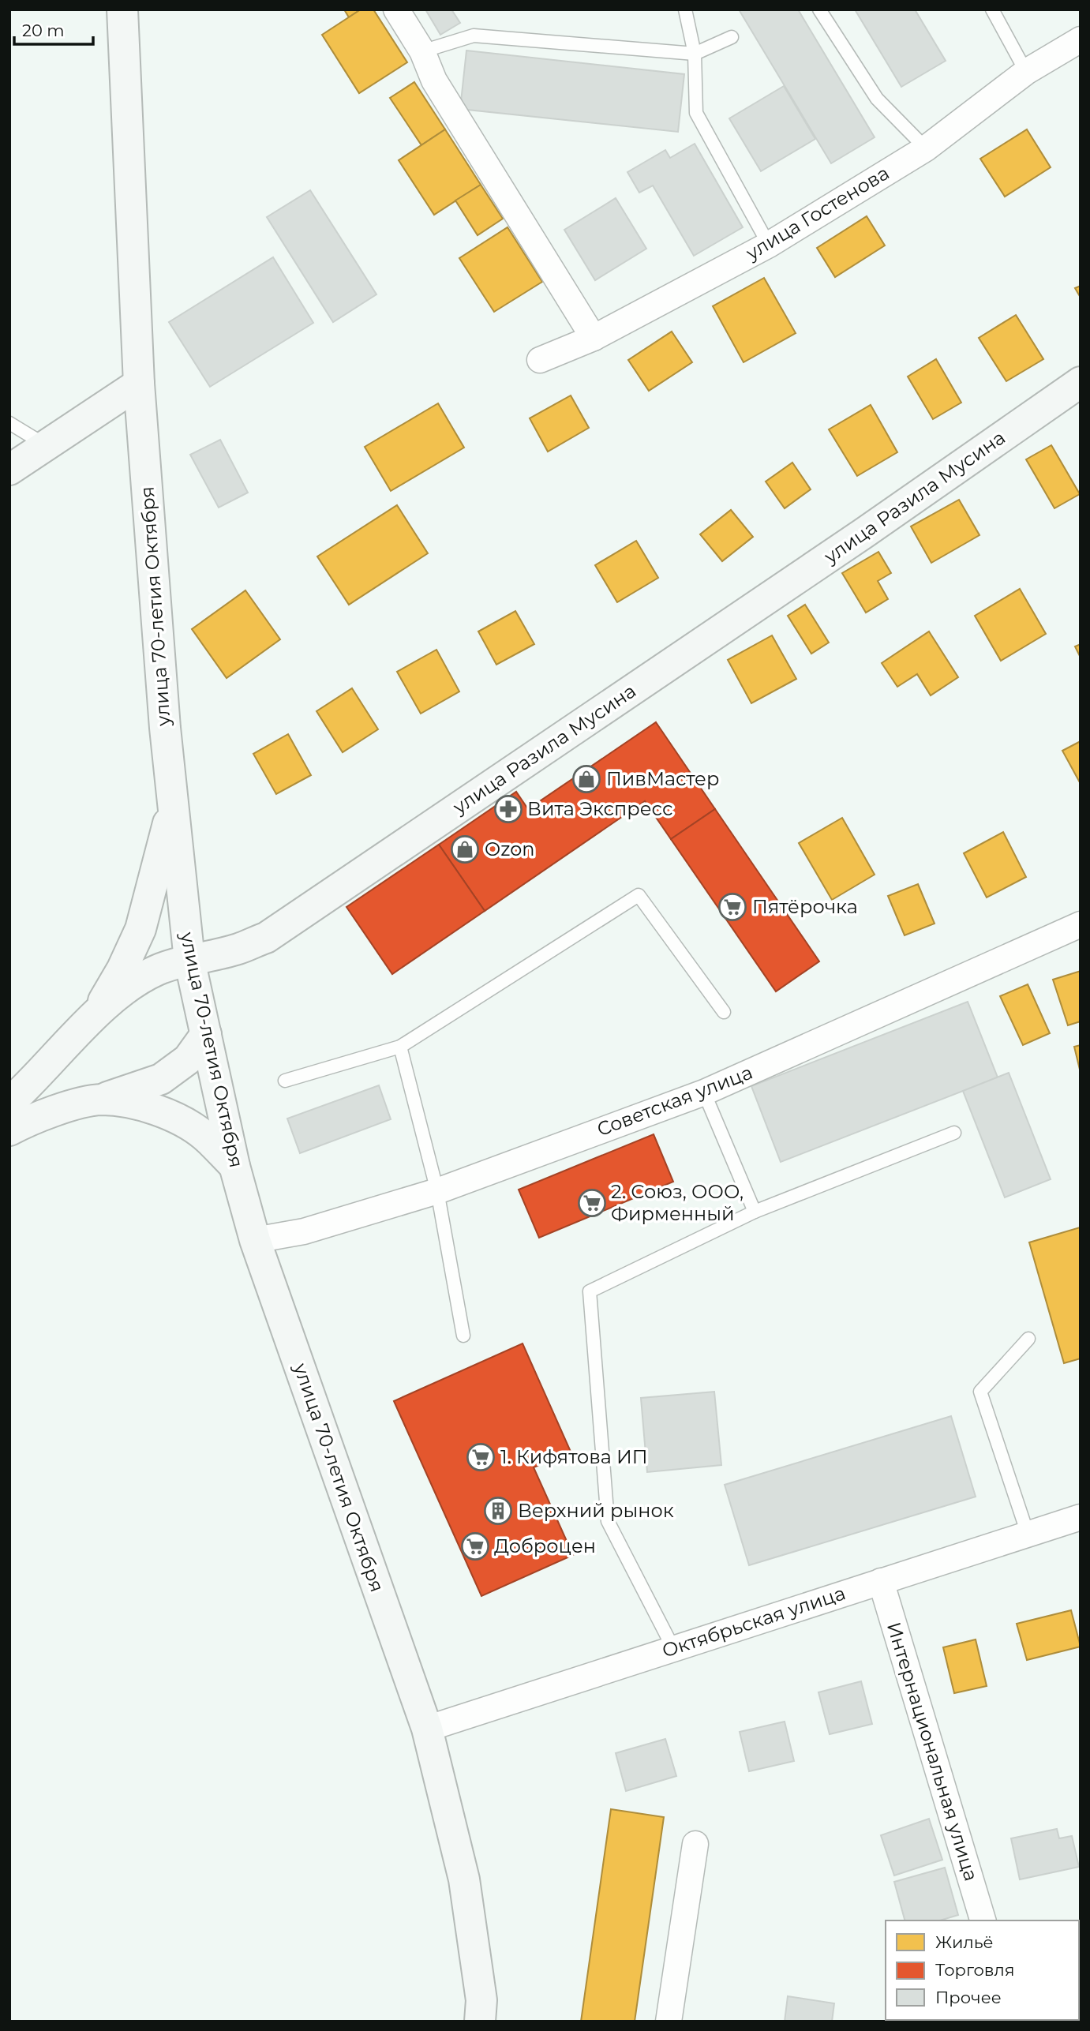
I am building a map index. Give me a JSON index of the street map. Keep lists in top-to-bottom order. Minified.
{"streets":{"main road":["улица Разила Мусина","улица 70-летия Октября"],"street":["улица Гостенова","Советская улица","Октябрьская улица","Интернациональная улица"]},"crossings":[["улица Разила Мусина","улица 70-летия Октября"],["улица 70-летия Октября","Советская улица"],["улица 70-летия Октября","Октябрьская улица"],["Октябрьская улица","Интернациональная улица"]],"places":{"shop":["ПивМастер","Ozon"],"pharmacy":["Вита Экспресс"],"supermarket":["Пятёрочка","2. Союз, ООО, Фирменный","1. Кифятова ИП","Доброцен"],"building":["Верхний рынок"]},"legend":["Жильё","Торговля","Прочее"],"scale_bar":"20 m"}
